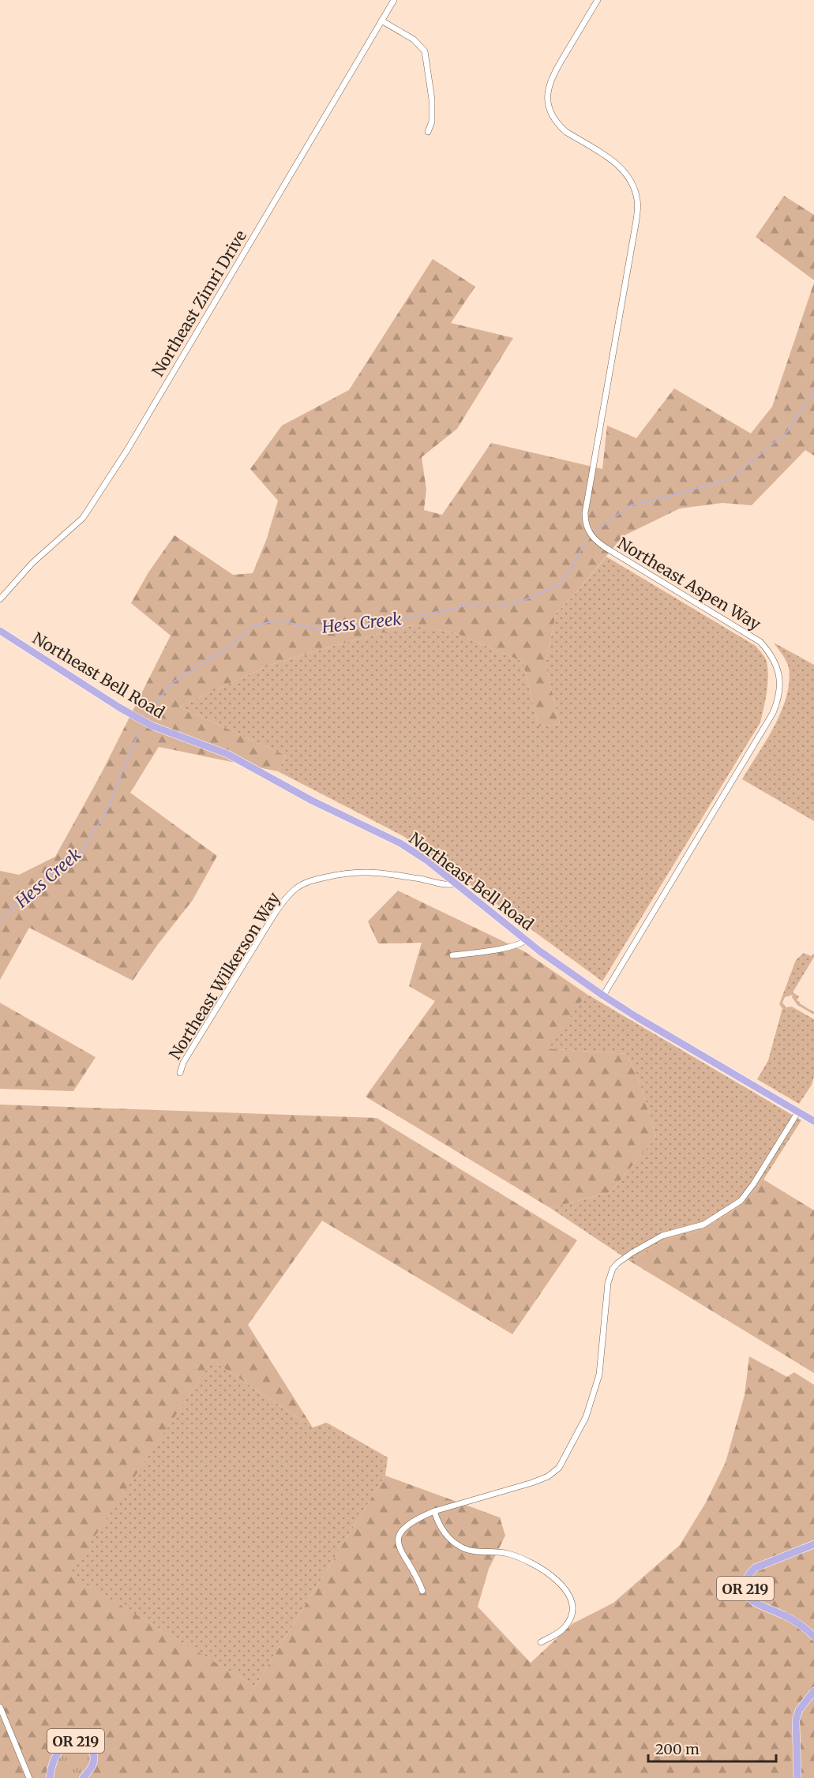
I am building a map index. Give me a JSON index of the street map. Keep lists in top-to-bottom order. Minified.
{"streets":{"main road":["Northeast Bell Road","OR 219"],"street":["Northeast Zimri Drive","Northeast Aspen Way","Northeast Wilkerson Way"]},"crossings":[["Northeast Aspen Way","Northeast Bell Road"],["Northeast Bell Road","Northeast Wilkerson Way"]],"water":["Hess Creek"],"scale_bar":"200 m"}
